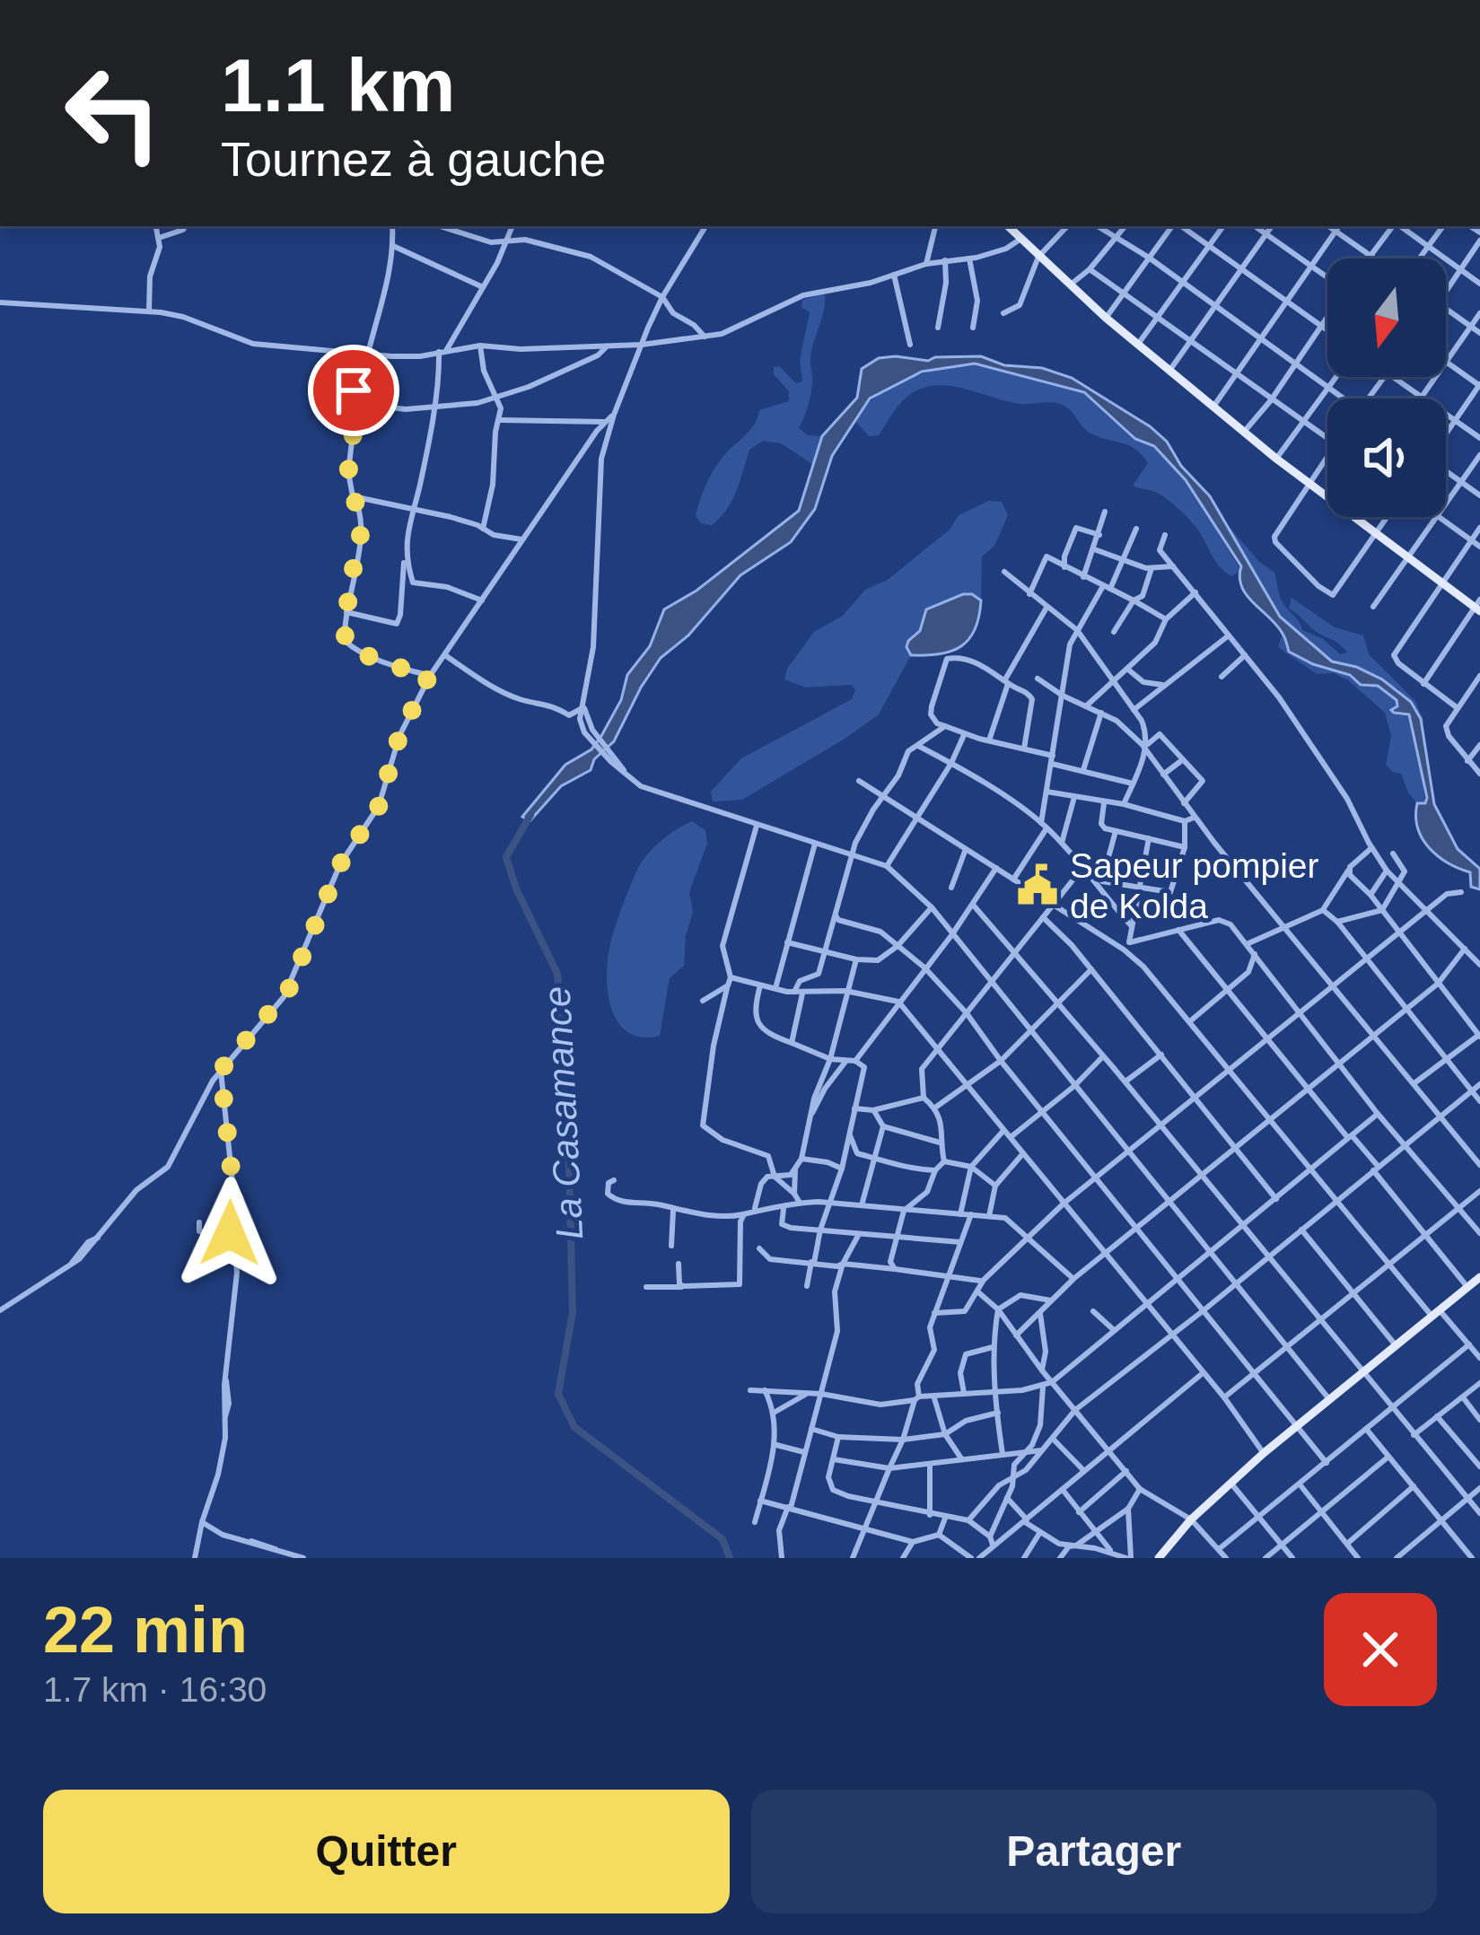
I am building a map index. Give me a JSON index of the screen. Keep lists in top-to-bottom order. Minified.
{"water":["La Casamance"],"places":{"public building":["Sapeur pompier de Kolda"]},"north":"bottom","page":{"turn":["1.1 km","Tournez à gauche"],"heading":["22 min","1.7 km · 16:30"],"buttons":["Quitter","Partager"]}}
